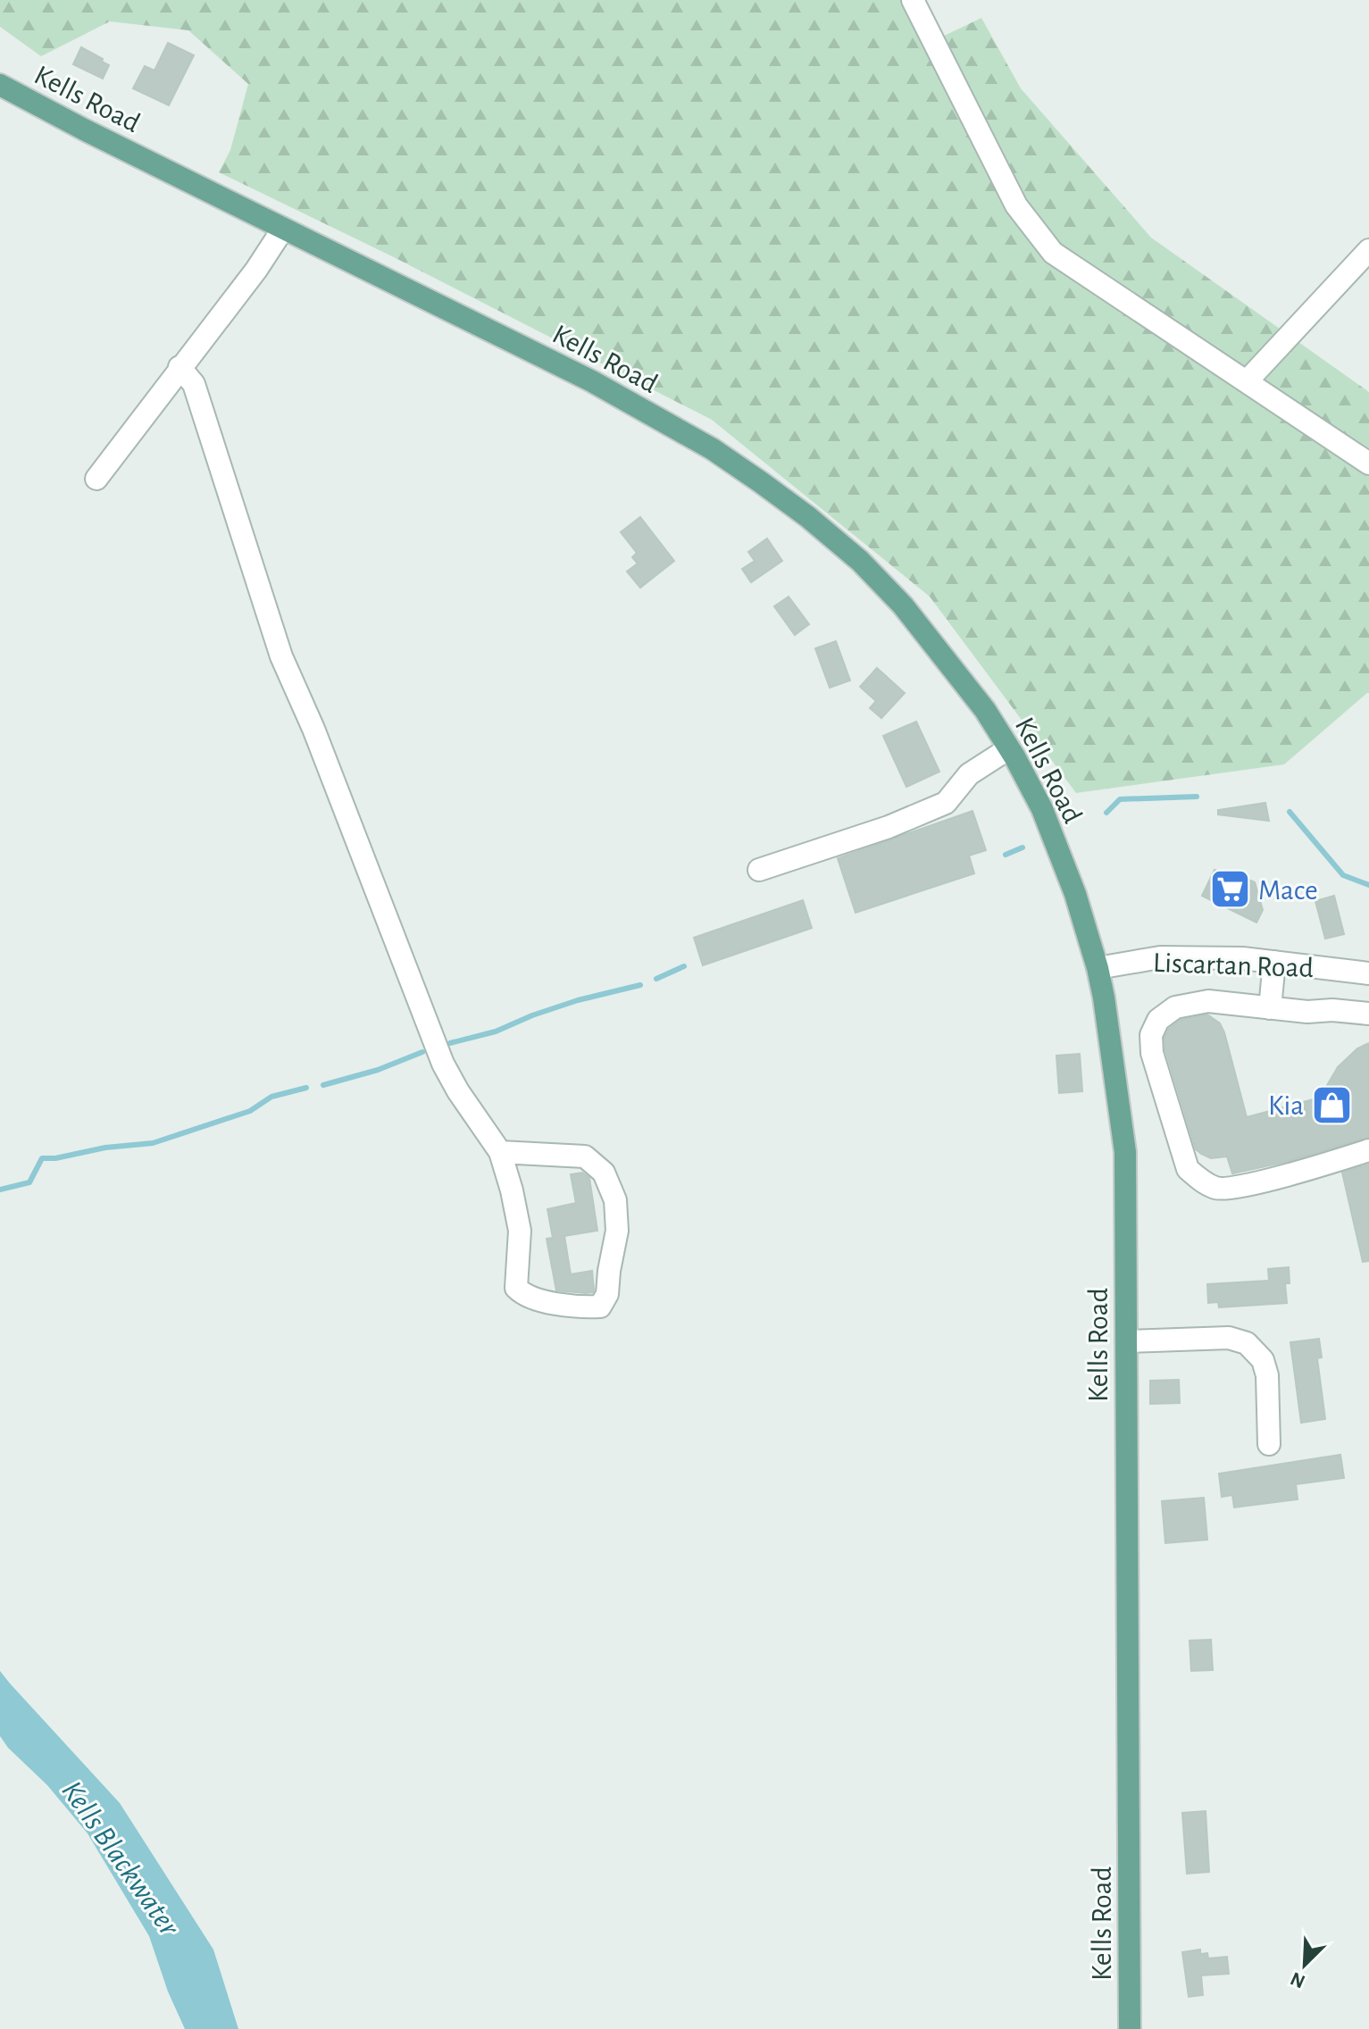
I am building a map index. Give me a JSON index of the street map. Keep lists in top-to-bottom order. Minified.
{"streets":{"main road":["Kells Road"],"street":["Liscartan Road"]},"crossings":[["Kells Road","Liscartan Road"]],"water":["Kells Blackwater"],"places":{"supermarket":["Mace"],"shop":["Kia"]},"north":"bottom left"}
